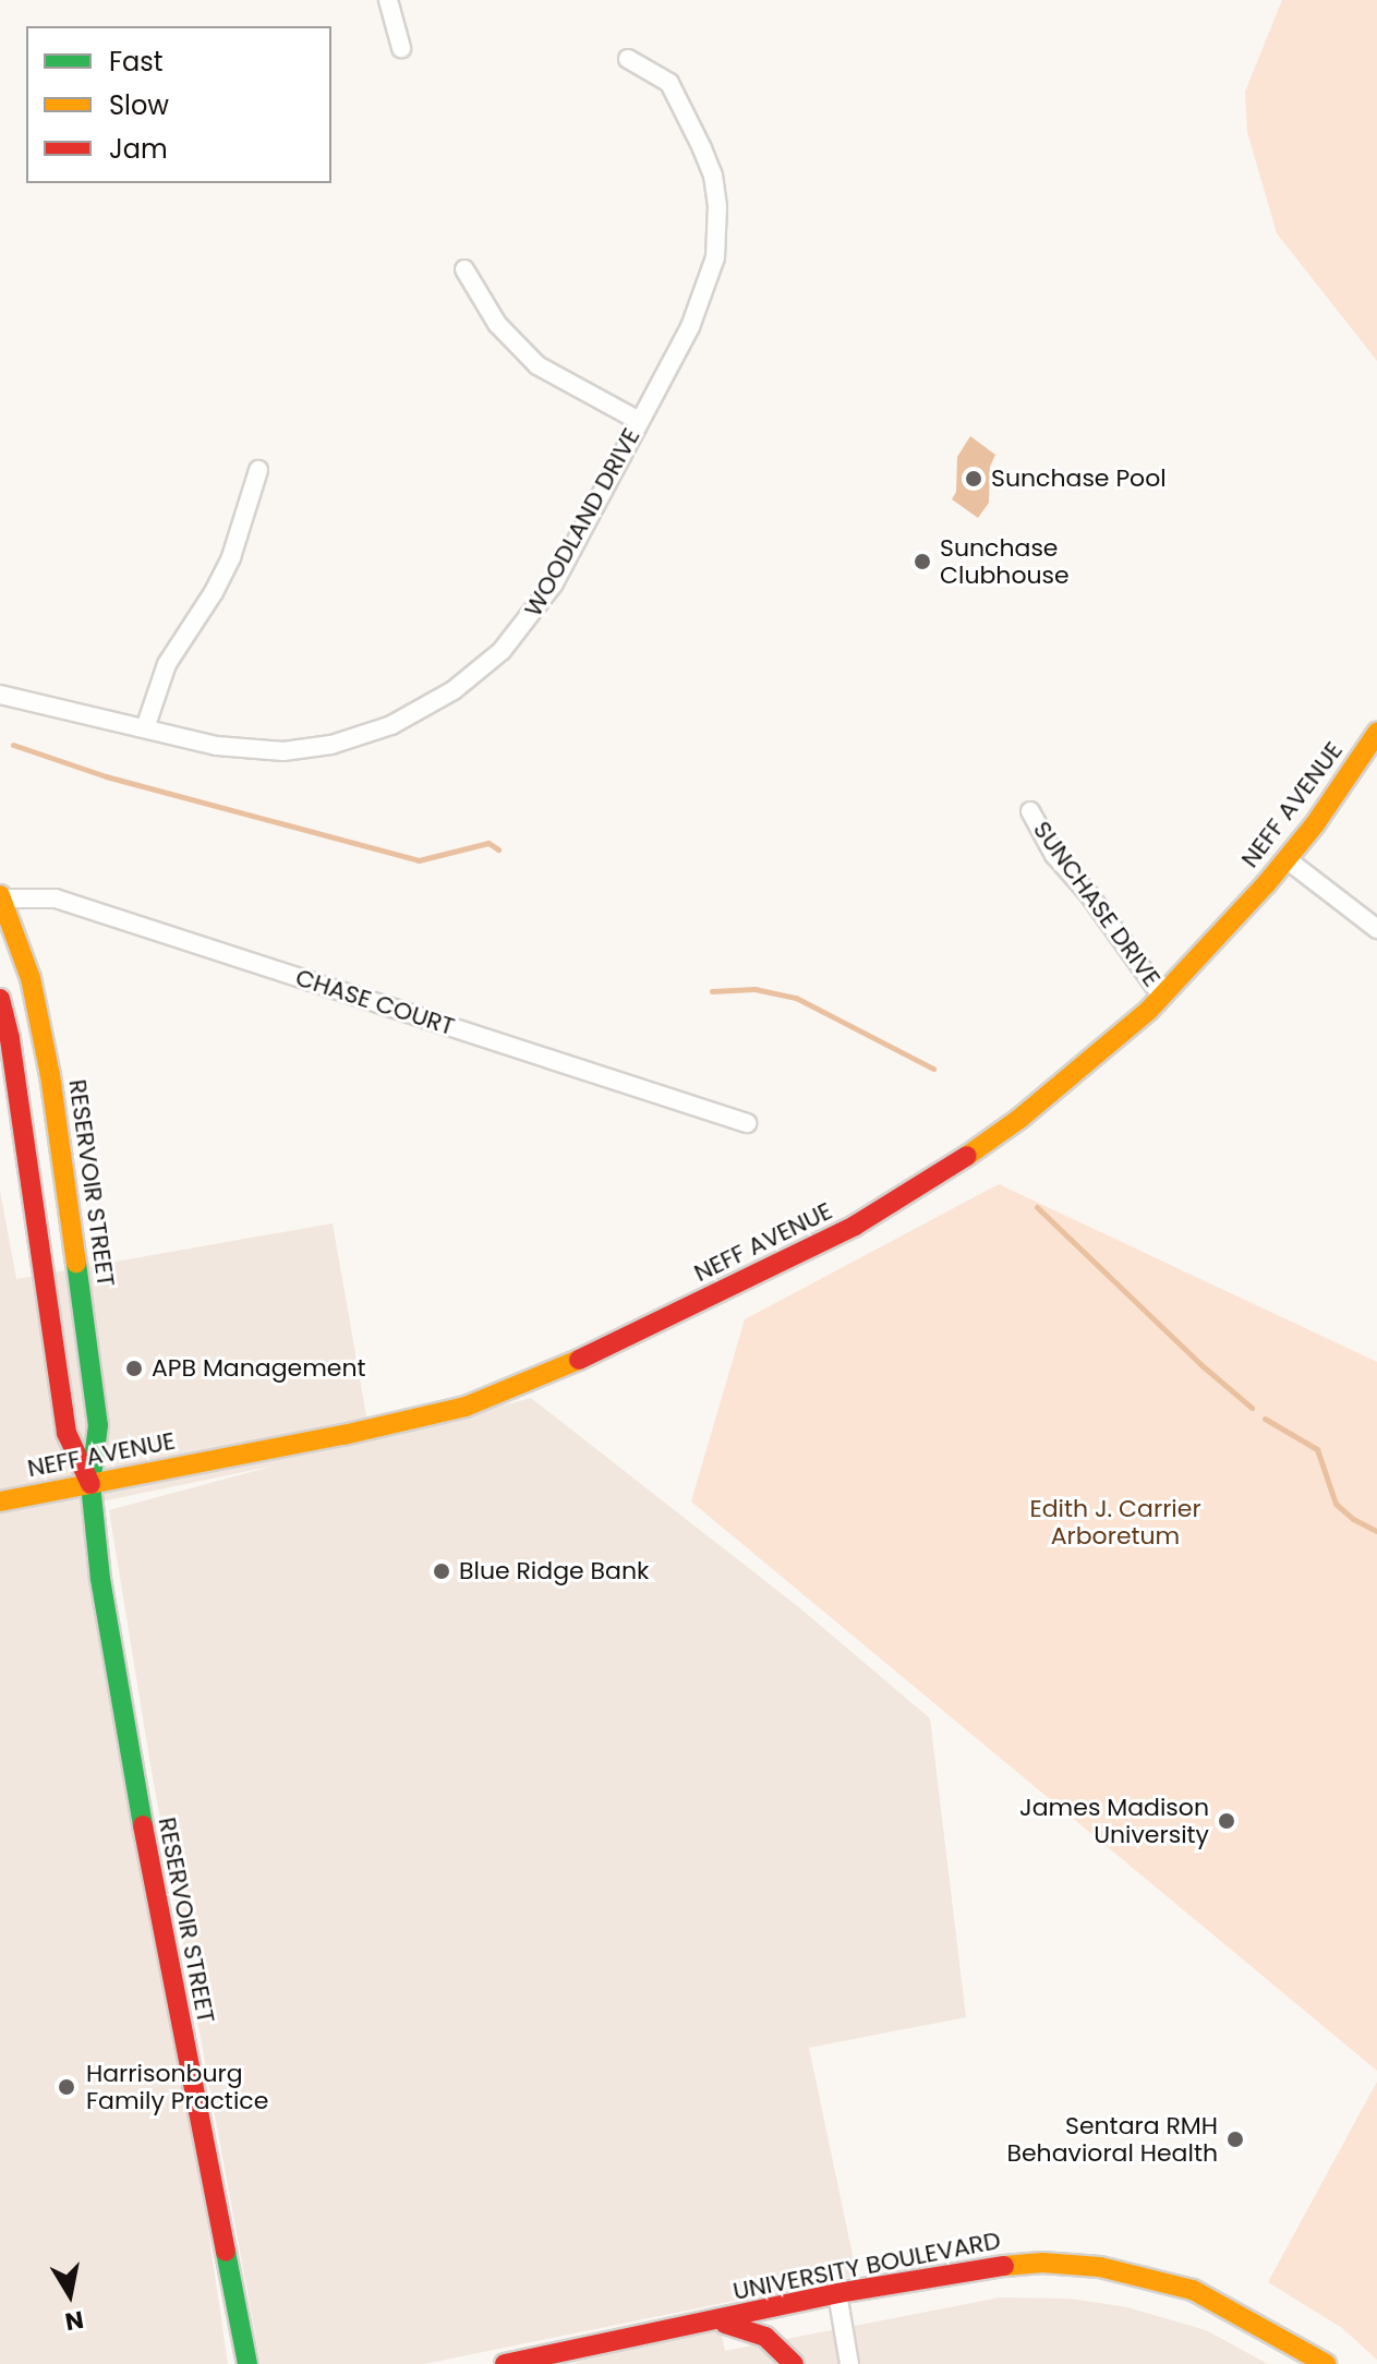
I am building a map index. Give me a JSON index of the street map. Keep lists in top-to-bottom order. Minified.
{"streets":{"main road":["NEFF AVENUE","RESERVOIR STREET","UNIVERSITY BOULEVARD"],"street":["WOODLAND DRIVE","SUNCHASE DRIVE","CHASE COURT"]},"crossings":[["NEFF AVENUE","SUNCHASE DRIVE"],["NEFF AVENUE","RESERVOIR STREET"],["CHASE COURT","RESERVOIR STREET"]],"parks":["Edith J. Carrier Arboretum"],"places":["Sunchase Pool","Sunchase Clubhouse","APB Management","Blue Ridge Bank","James Madison University","Harrisonburg Family Practice","Sentara RMH Behavioral Health"],"legend":["Fast","Slow","Jam"],"north":"bottom"}
